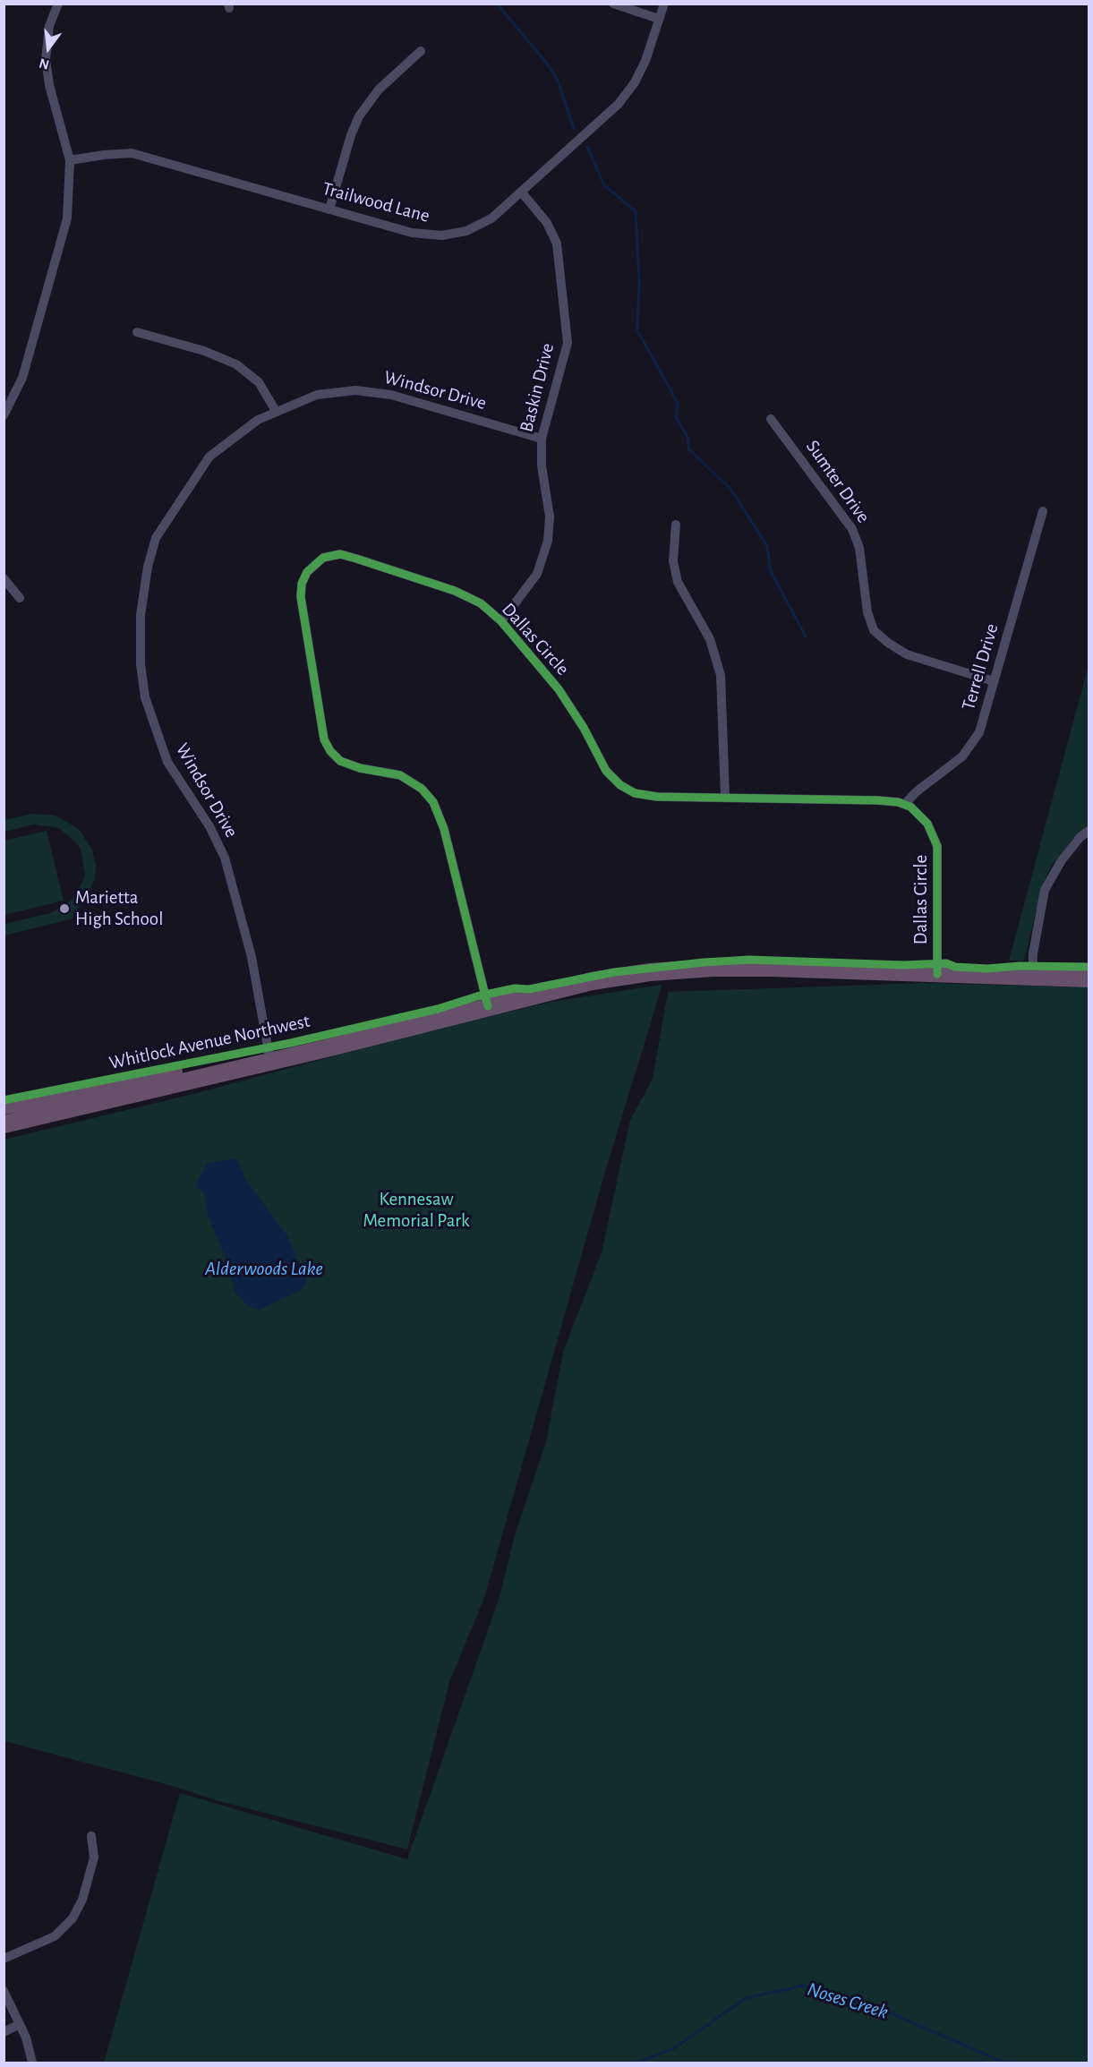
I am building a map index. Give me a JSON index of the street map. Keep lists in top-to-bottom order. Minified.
{"streets":{"highway":["Whitlock Avenue Northwest"],"street":["Trailwood Lane","Baskin Drive","Windsor Drive","Sumter Drive","Dallas Circle","Terrell Drive"]},"crossings":[["Trailwood Lane","Baskin Drive"],["Baskin Drive","Windsor Drive"],["Baskin Drive","Dallas Circle"],["Windsor Drive","Whitlock Avenue Northwest"],["Sumter Drive","Terrell Drive"],["Dallas Circle","Terrell Drive"],["Dallas Circle","Whitlock Avenue Northwest"]],"water":["Alderwoods Lake","Noses Creek"],"parks":["Kennesaw Memorial Park"],"places":["Marietta High School"],"north":"bottom"}
